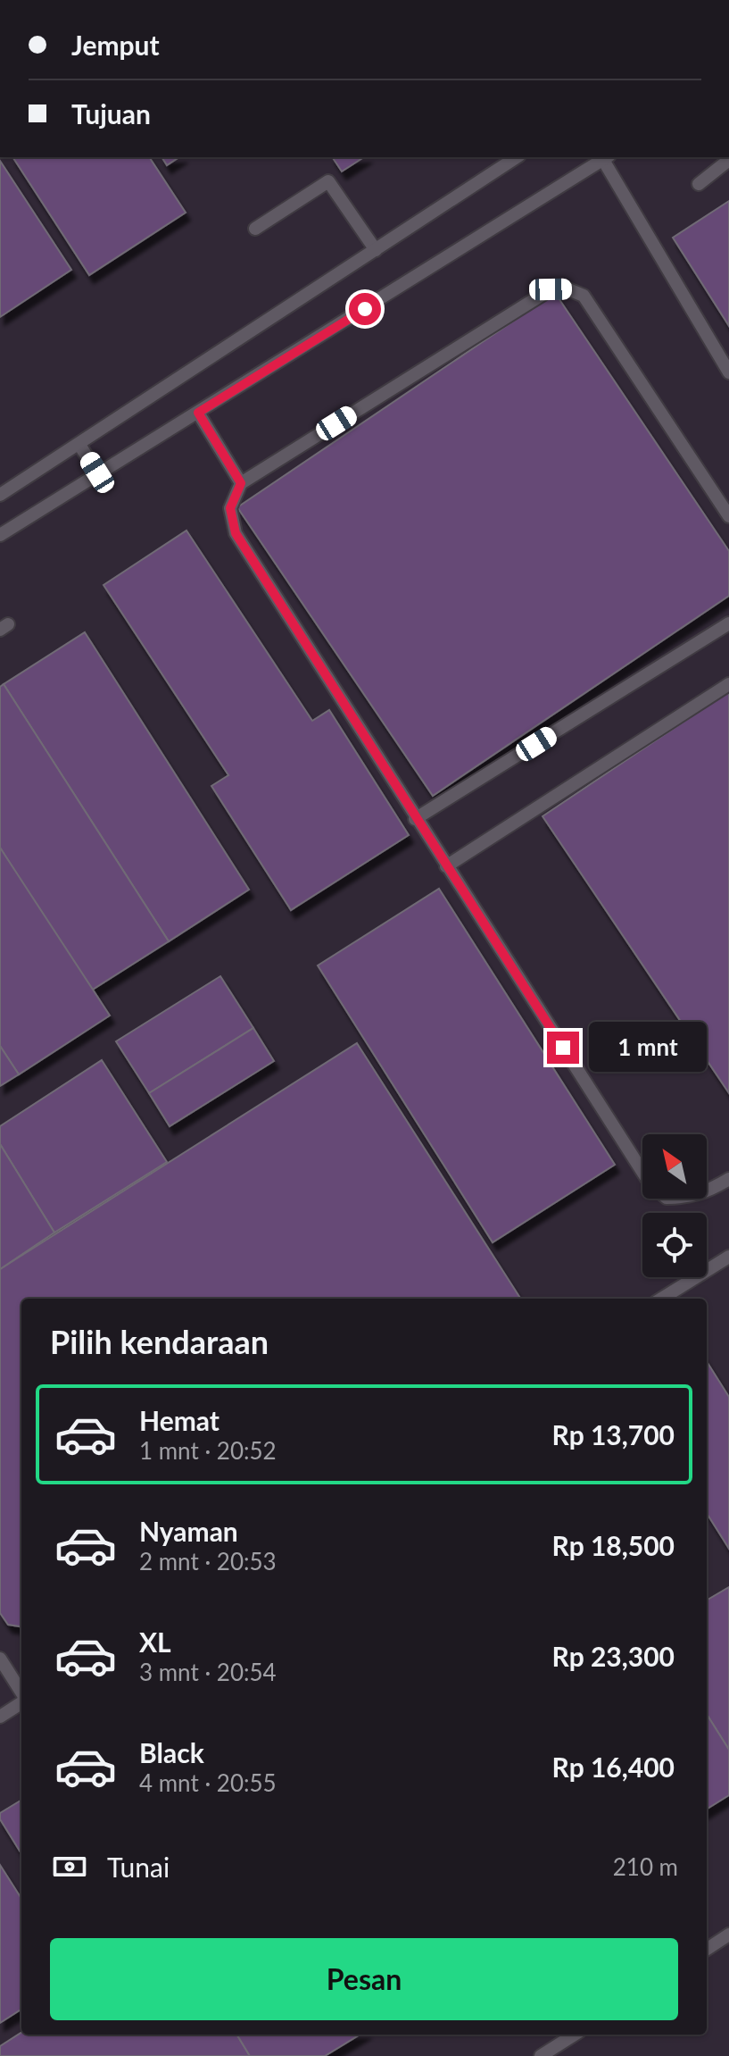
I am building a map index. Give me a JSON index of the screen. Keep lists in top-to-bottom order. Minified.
{"north":"top left","page":{"banner":["Jemput","Tujuan"],"bubble":"1 mnt","heading":"Pilih kendaraan","list":[{"name":"Hemat","note":"1 mnt · 20:52","value":"Rp 13,700"},{"name":"Nyaman","note":"2 mnt · 20:53","value":"Rp 18,500"},{"name":"XL","note":"3 mnt · 20:54","value":"Rp 23,300"},{"name":"Black","note":"4 mnt · 20:55","value":"Rp 16,400"}],"pay":["Tunai","210 m"],"buttons":"Pesan"}}
